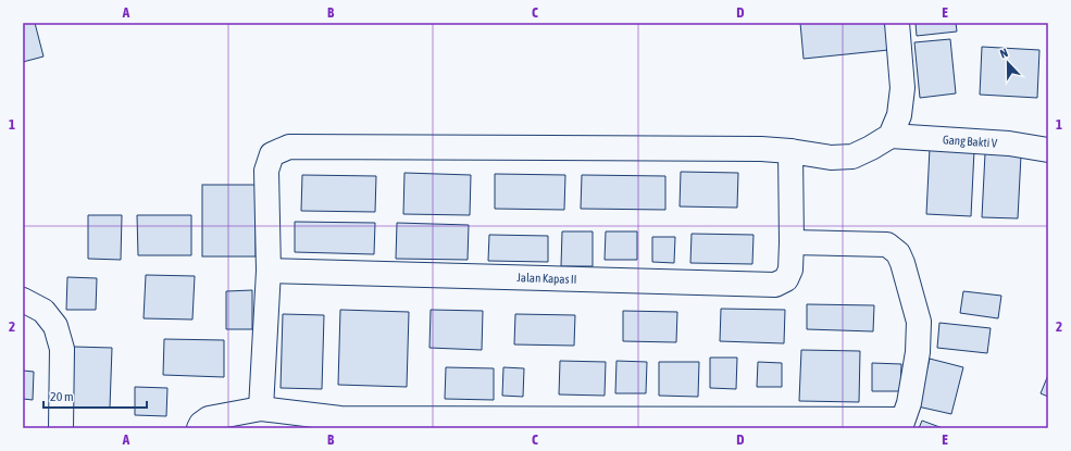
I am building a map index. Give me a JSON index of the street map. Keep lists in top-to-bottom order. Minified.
{"streets":{"street":["Gang Bakti V","Jalan Kapas II"]},"scale_bar":"20 m","north":"top","grid":{"columns":["A","B","C","D","E"],"rows":["1","2"]}}
